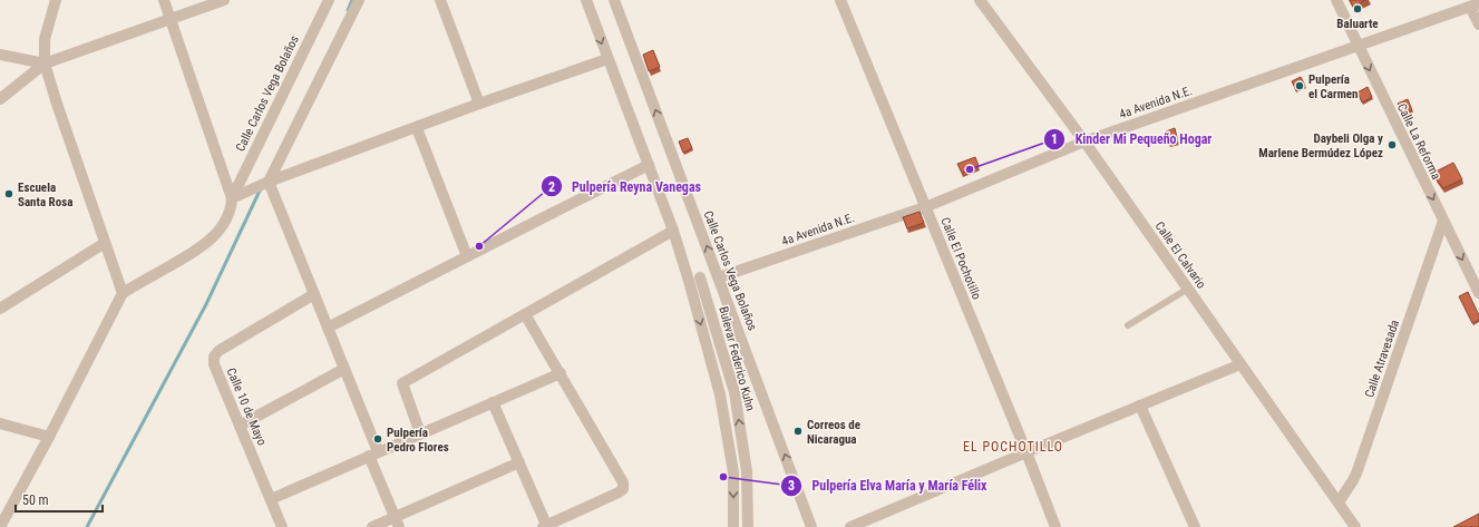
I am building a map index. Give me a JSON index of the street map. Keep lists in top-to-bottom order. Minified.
{"streets":{"street":["Calle Carlos Vega Bolaños","4a Avenida N.E.","Calle La Reforma","Calle El Calvario","Calle El Pochotillo","Bulevar Federico Kuhn","Calle Atravesada","Calle 10 de Mayo"]},"crossings":[["Calle Carlos Vega Bolaños","4a Avenida N.E."],["4a Avenida N.E.","Calle La Reforma"],["4a Avenida N.E.","Calle El Calvario"],["4a Avenida N.E.","Calle El Pochotillo"],["4a Avenida N.E.","Bulevar Federico Kuhn"],["Calle La Reforma","Calle Atravesada"],["Calle El Calvario","Calle Atravesada"]],"one_way":["Calle La Reforma"],"districts":["EL POCHOTILLO"],"places":["Baluarte","Pulpería el Carmen","Daybeli Olga y Marlene Bermúdez López","Kinder Mi Pequeño Hogar","Escuela Santa Rosa","Pulpería Reyna Vanegas","Correos de Nicaragua","Pulpería Pedro Flores","Pulpería Elva María y María Félix"],"scale_bar":"50 m"}
